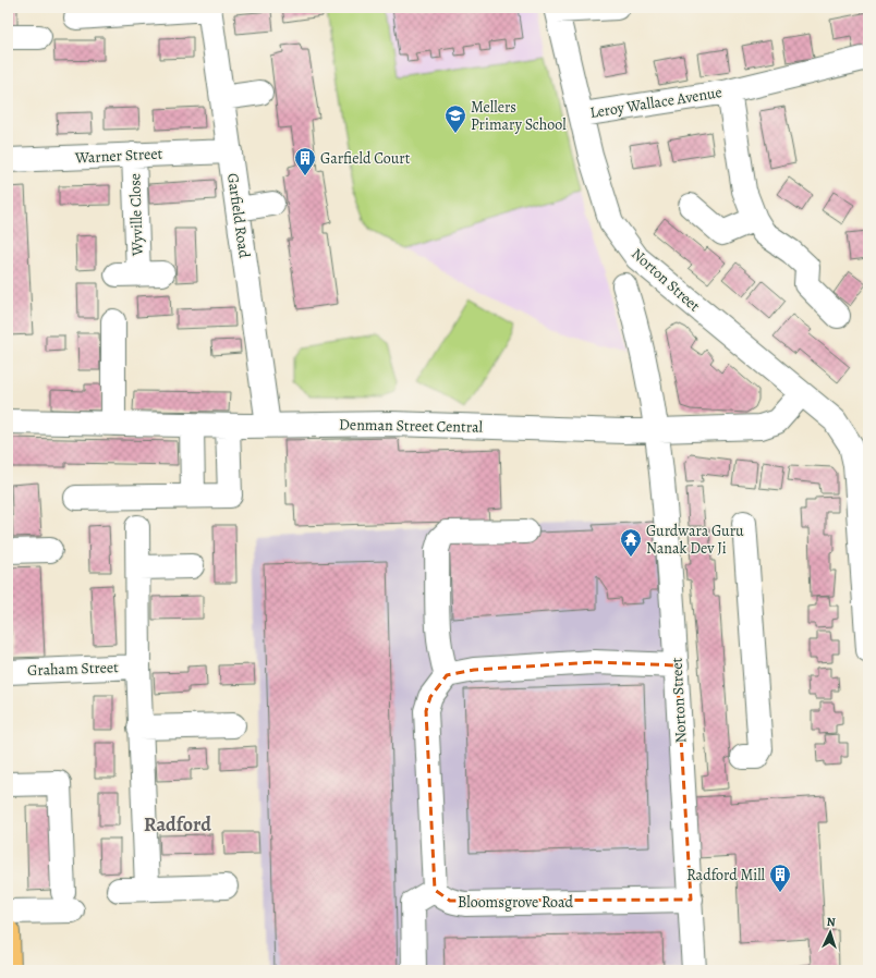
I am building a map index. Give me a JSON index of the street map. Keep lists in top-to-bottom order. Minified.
{"streets":{"street":["Leroy Wallace Avenue","Warner Street","Wyville Close","Garfield Road","Norton Street","Denman Street Central","Graham Street","Bloomsgrove Road"]},"crossings":[["Leroy Wallace Avenue","Norton Street"],["Warner Street","Wyville Close"],["Warner Street","Garfield Road"],["Garfield Road","Denman Street Central"],["Norton Street","Denman Street Central"],["Norton Street","Bloomsgrove Road"]],"districts":["Radford"],"places":{"school or university":["Mellers Primary School"],"building":["Garfield Court","Radford Mill"],"temple":["Gurdwara Guru Nanak Dev Ji"]},"north":"top"}
